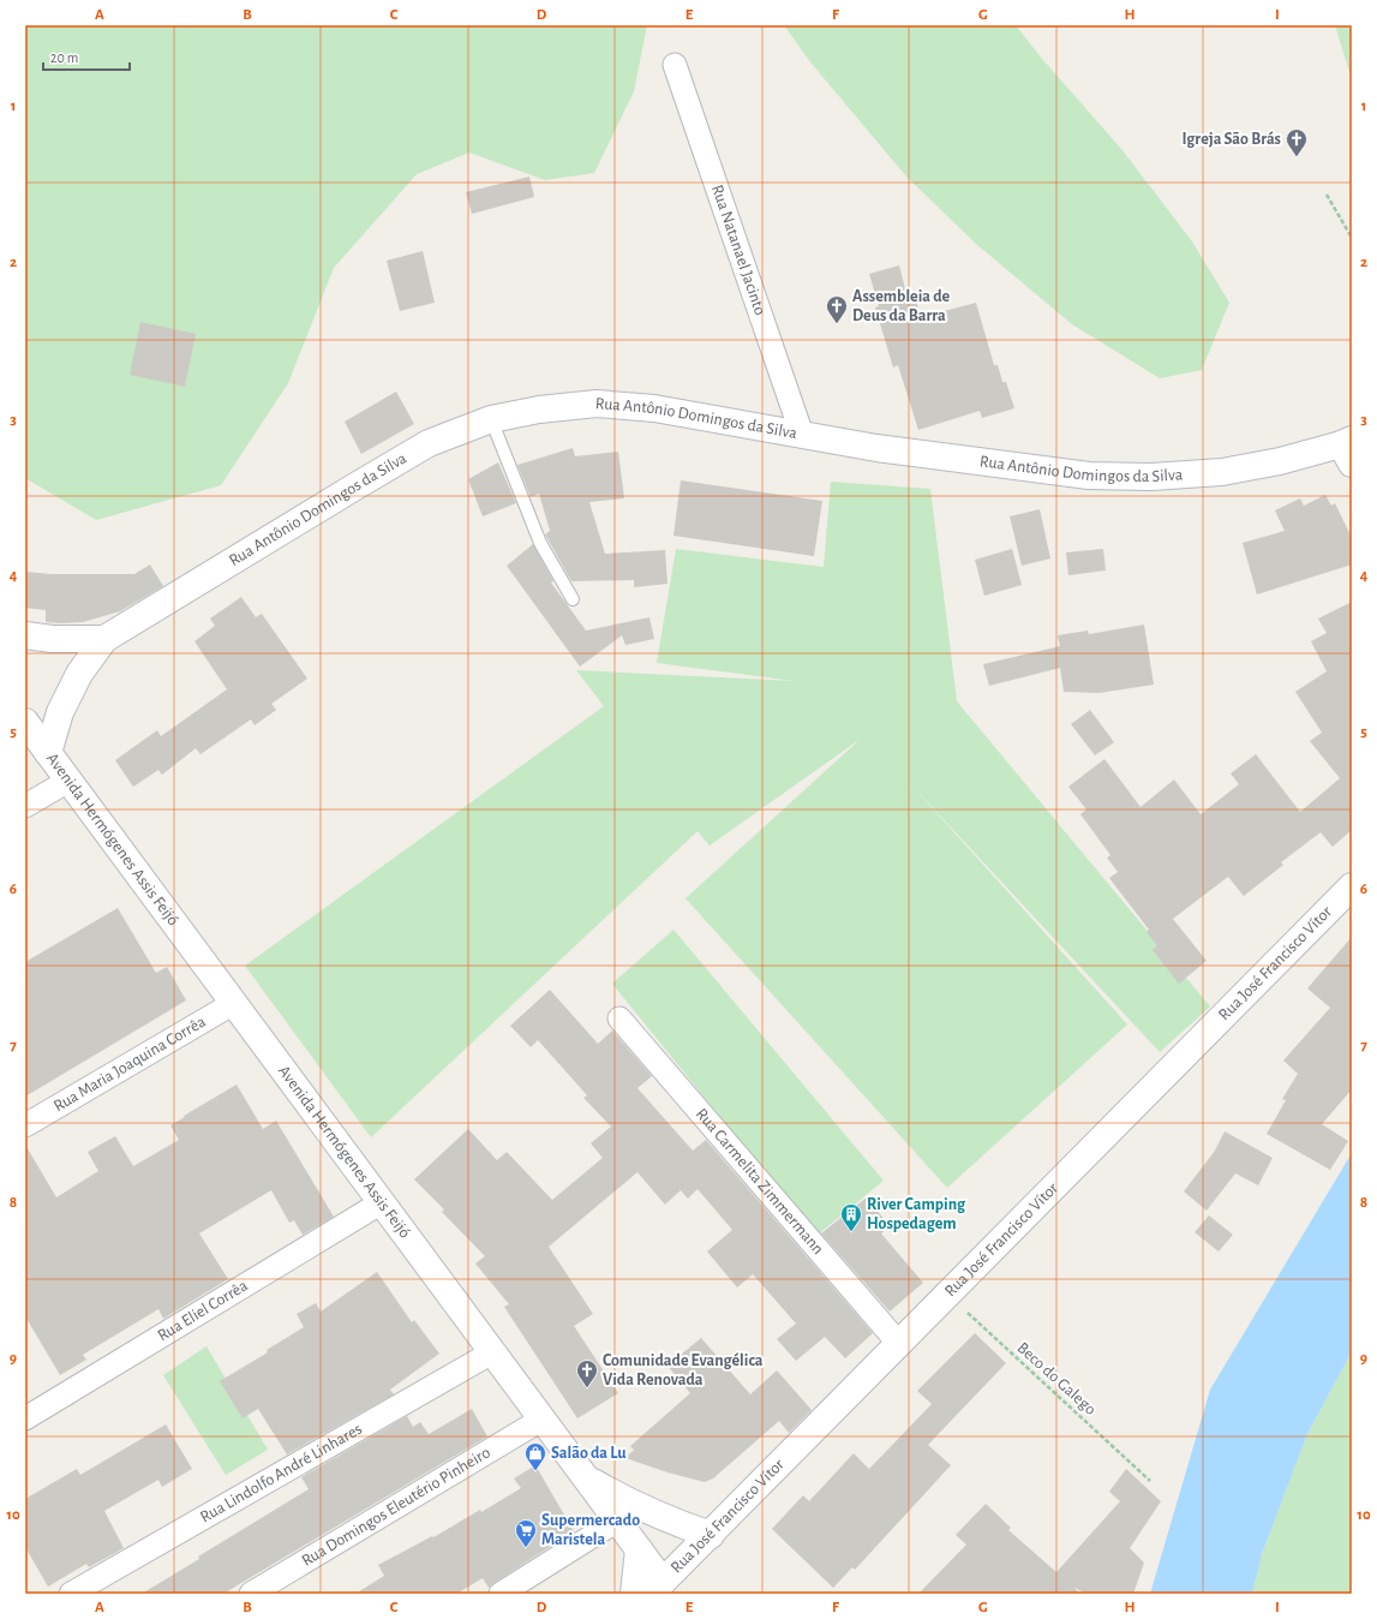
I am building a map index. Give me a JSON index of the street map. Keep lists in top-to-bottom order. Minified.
{"streets":{"main road":["Rua Antônio Domingos da Silva","Avenida Hermógenes Assis Feijó","Rua José Francisco Vítor"],"street":["Rua Natanael Jacinto","Rua Maria Joaquina Corrêa","Rua Carmelita Zimmermann","Rua Eliel Corrêa","Rua Lindolfo André Linhares","Rua Domingos Eleutério Pinheiro"],"path":["Beco do Galego"]},"crossings":[["Rua Natanael Jacinto","Rua Antônio Domingos da Silva"],["Rua Antônio Domingos da Silva","Avenida Hermógenes Assis Feijó"],["Avenida Hermógenes Assis Feijó","Rua José Francisco Vítor"],["Avenida Hermógenes Assis Feijó","Rua Maria Joaquina Corrêa"],["Avenida Hermógenes Assis Feijó","Rua Eliel Corrêa"],["Avenida Hermógenes Assis Feijó","Rua Lindolfo André Linhares"],["Avenida Hermógenes Assis Feijó","Rua Domingos Eleutério Pinheiro"],["Rua José Francisco Vítor","Rua Carmelita Zimmermann"],["Rua José Francisco Vítor","Beco do Galego"]],"places":{"church":["Igreja São Brás","Assembleia de Deus da Barra","Comunidade Evangélica Vida Renovada"],"building":["River Camping Hospedagem"],"shop":["Salão da Lu"],"supermarket":["Supermercado Maristela"]},"scale_bar":"20 m","grid":{"columns":["A","B","C","D","E","F","G","H","I"],"rows":["1","2","3","4","5","6","7","8","9","10"]}}
